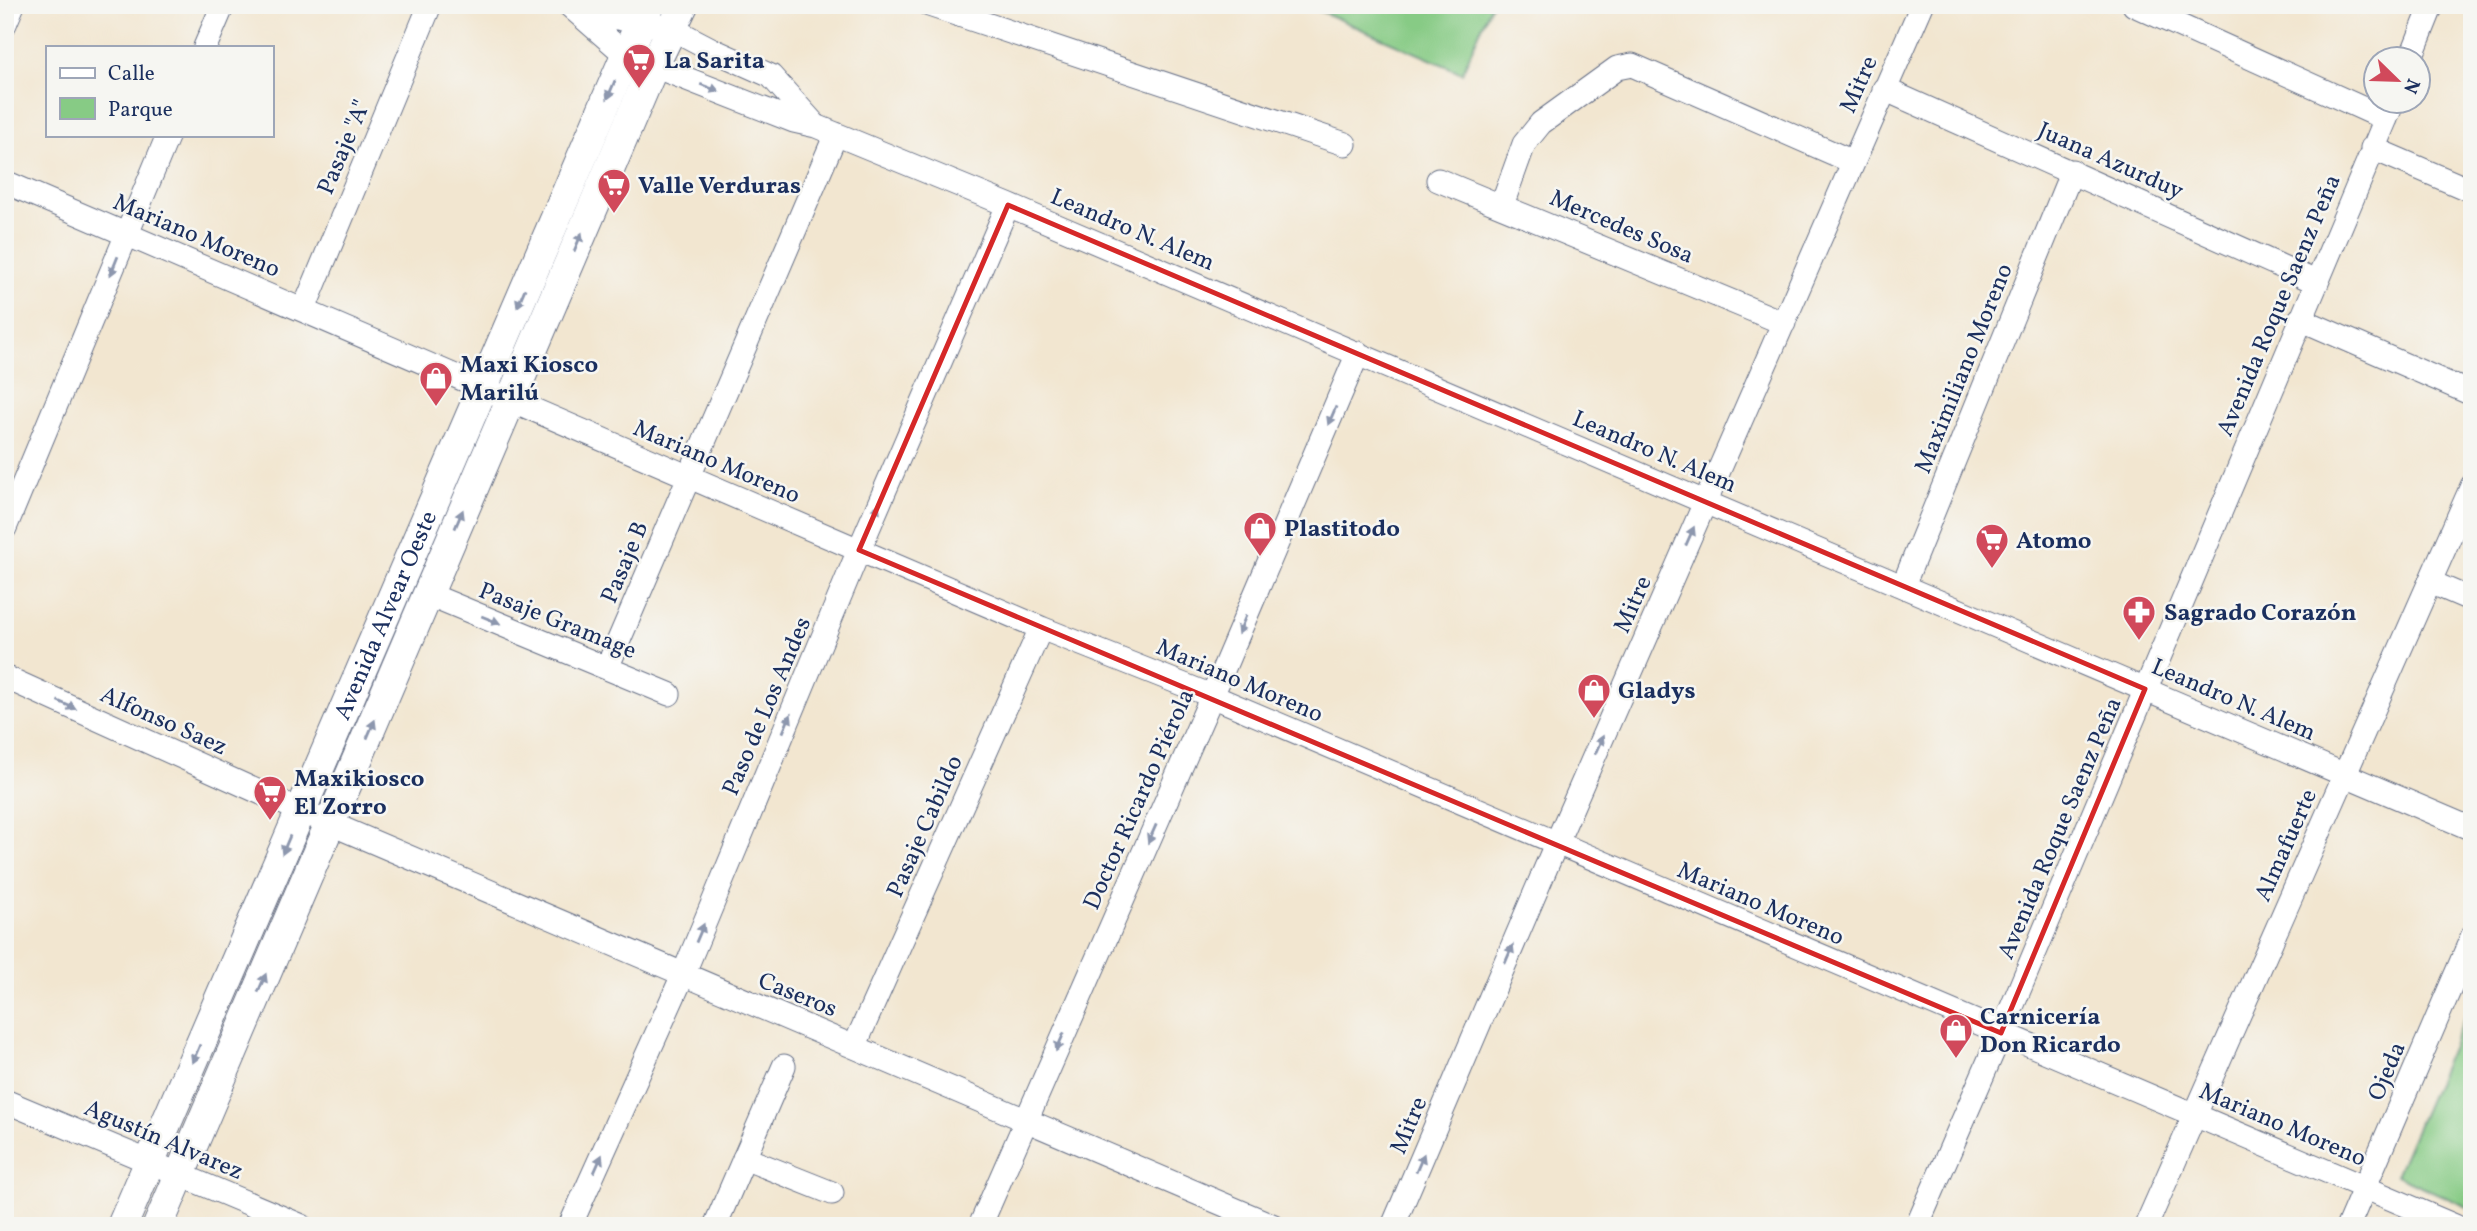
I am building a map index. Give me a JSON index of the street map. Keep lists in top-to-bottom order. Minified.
{"streets":{"main road":["Avenida Alvear Oeste"],"street":["Mitre","Pasaje \"A\"","Juana Azurduy","Mercedes Sosa","Leandro N. Alem","Mariano Moreno","Avenida Roque Saenz Peña","Maximiliano Moreno","Pasaje B","Pasaje Gramage","Paso de Los Andes","Alfonso Saez","Doctor Ricardo Piérola","Pasaje Cabildo","Almafuerte","Caseros","Ojeda","Agustín Alvarez"]},"crossings":[["Mitre","Juana Azurduy"],["Mitre","Mercedes Sosa"],["Mitre","Leandro N. Alem"],["Mitre","Mariano Moreno"],["Pasaje \"A\"","Mariano Moreno"],["Juana Azurduy","Avenida Roque Saenz Peña"],["Juana Azurduy","Maximiliano Moreno"],["Leandro N. Alem","Avenida Roque Saenz Peña"],["Leandro N. Alem","Maximiliano Moreno"],["Leandro N. Alem","Pasaje B"],["Leandro N. Alem","Avenida Alvear Oeste"],["Leandro N. Alem","Paso de Los Andes"],["Leandro N. Alem","Doctor Ricardo Piérola"],["Leandro N. Alem","Almafuerte"],["Mariano Moreno","Avenida Roque Saenz Peña"],["Mariano Moreno","Pasaje B"],["Mariano Moreno","Avenida Alvear Oeste"],["Mariano Moreno","Paso de Los Andes"],["Mariano Moreno","Doctor Ricardo Piérola"],["Mariano Moreno","Pasaje Cabildo"],["Mariano Moreno","Almafuerte"],["Mariano Moreno","Ojeda"],["Pasaje B","Pasaje Gramage"],["Avenida Alvear Oeste","Pasaje Gramage"],["Avenida Alvear Oeste","Alfonso Saez"],["Avenida Alvear Oeste","Caseros"],["Avenida Alvear Oeste","Agustín Alvarez"],["Paso de Los Andes","Caseros"],["Alfonso Saez","Caseros"],["Doctor Ricardo Piérola","Caseros"],["Pasaje Cabildo","Caseros"]],"one_way":["Mitre","Pasaje Gramage","Paso de Los Andes","Alfonso Saez","Doctor Ricardo Piérola"],"places":{"supermarket":["La Sarita","Valle Verduras","Atomo","Maxikiosco El Zorro"],"shop":["Maxi Kiosco Marilú","Plastitodo","Gladys","Carnicería Don Ricardo"],"pharmacy":["Sagrado Corazón"]},"legend":["Calle","Parque"],"north":"bottom right"}
